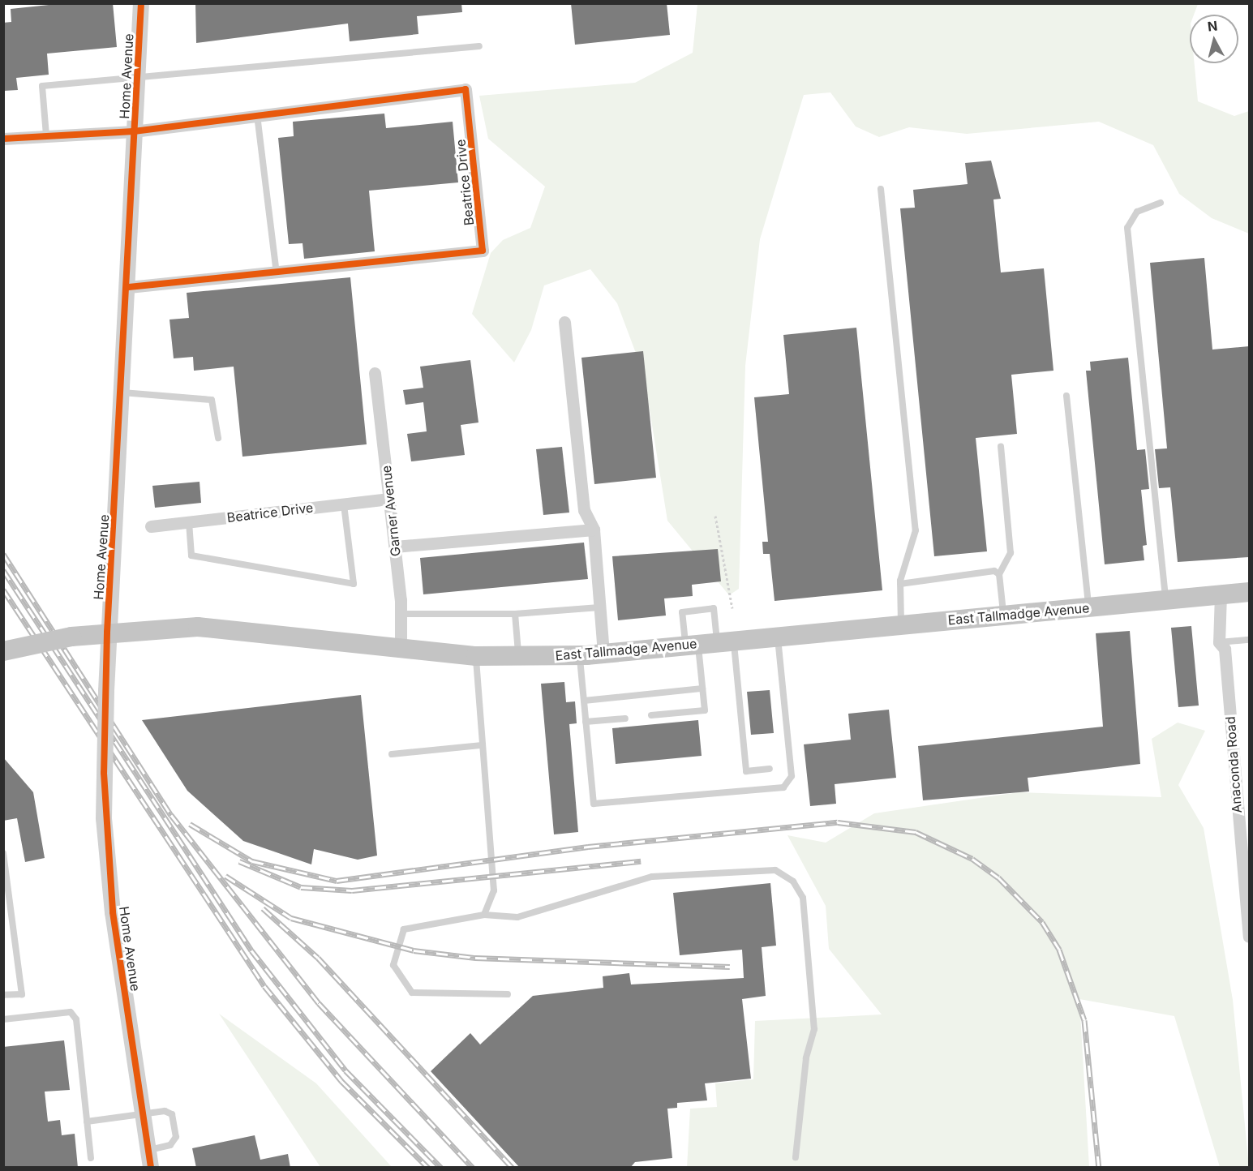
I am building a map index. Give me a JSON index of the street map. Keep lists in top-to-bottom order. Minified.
{"streets":{"main road":["East Tallmadge Avenue"],"street":["Home Avenue","Beatrice Drive","Garner Avenue","Anaconda Road"]},"crossings":[["Home Avenue","Beatrice Drive"],["Home Avenue","East Tallmadge Avenue"],["Beatrice Drive","Garner Avenue"],["Garner Avenue","East Tallmadge Avenue"],["East Tallmadge Avenue","Anaconda Road"]],"north":"top"}
